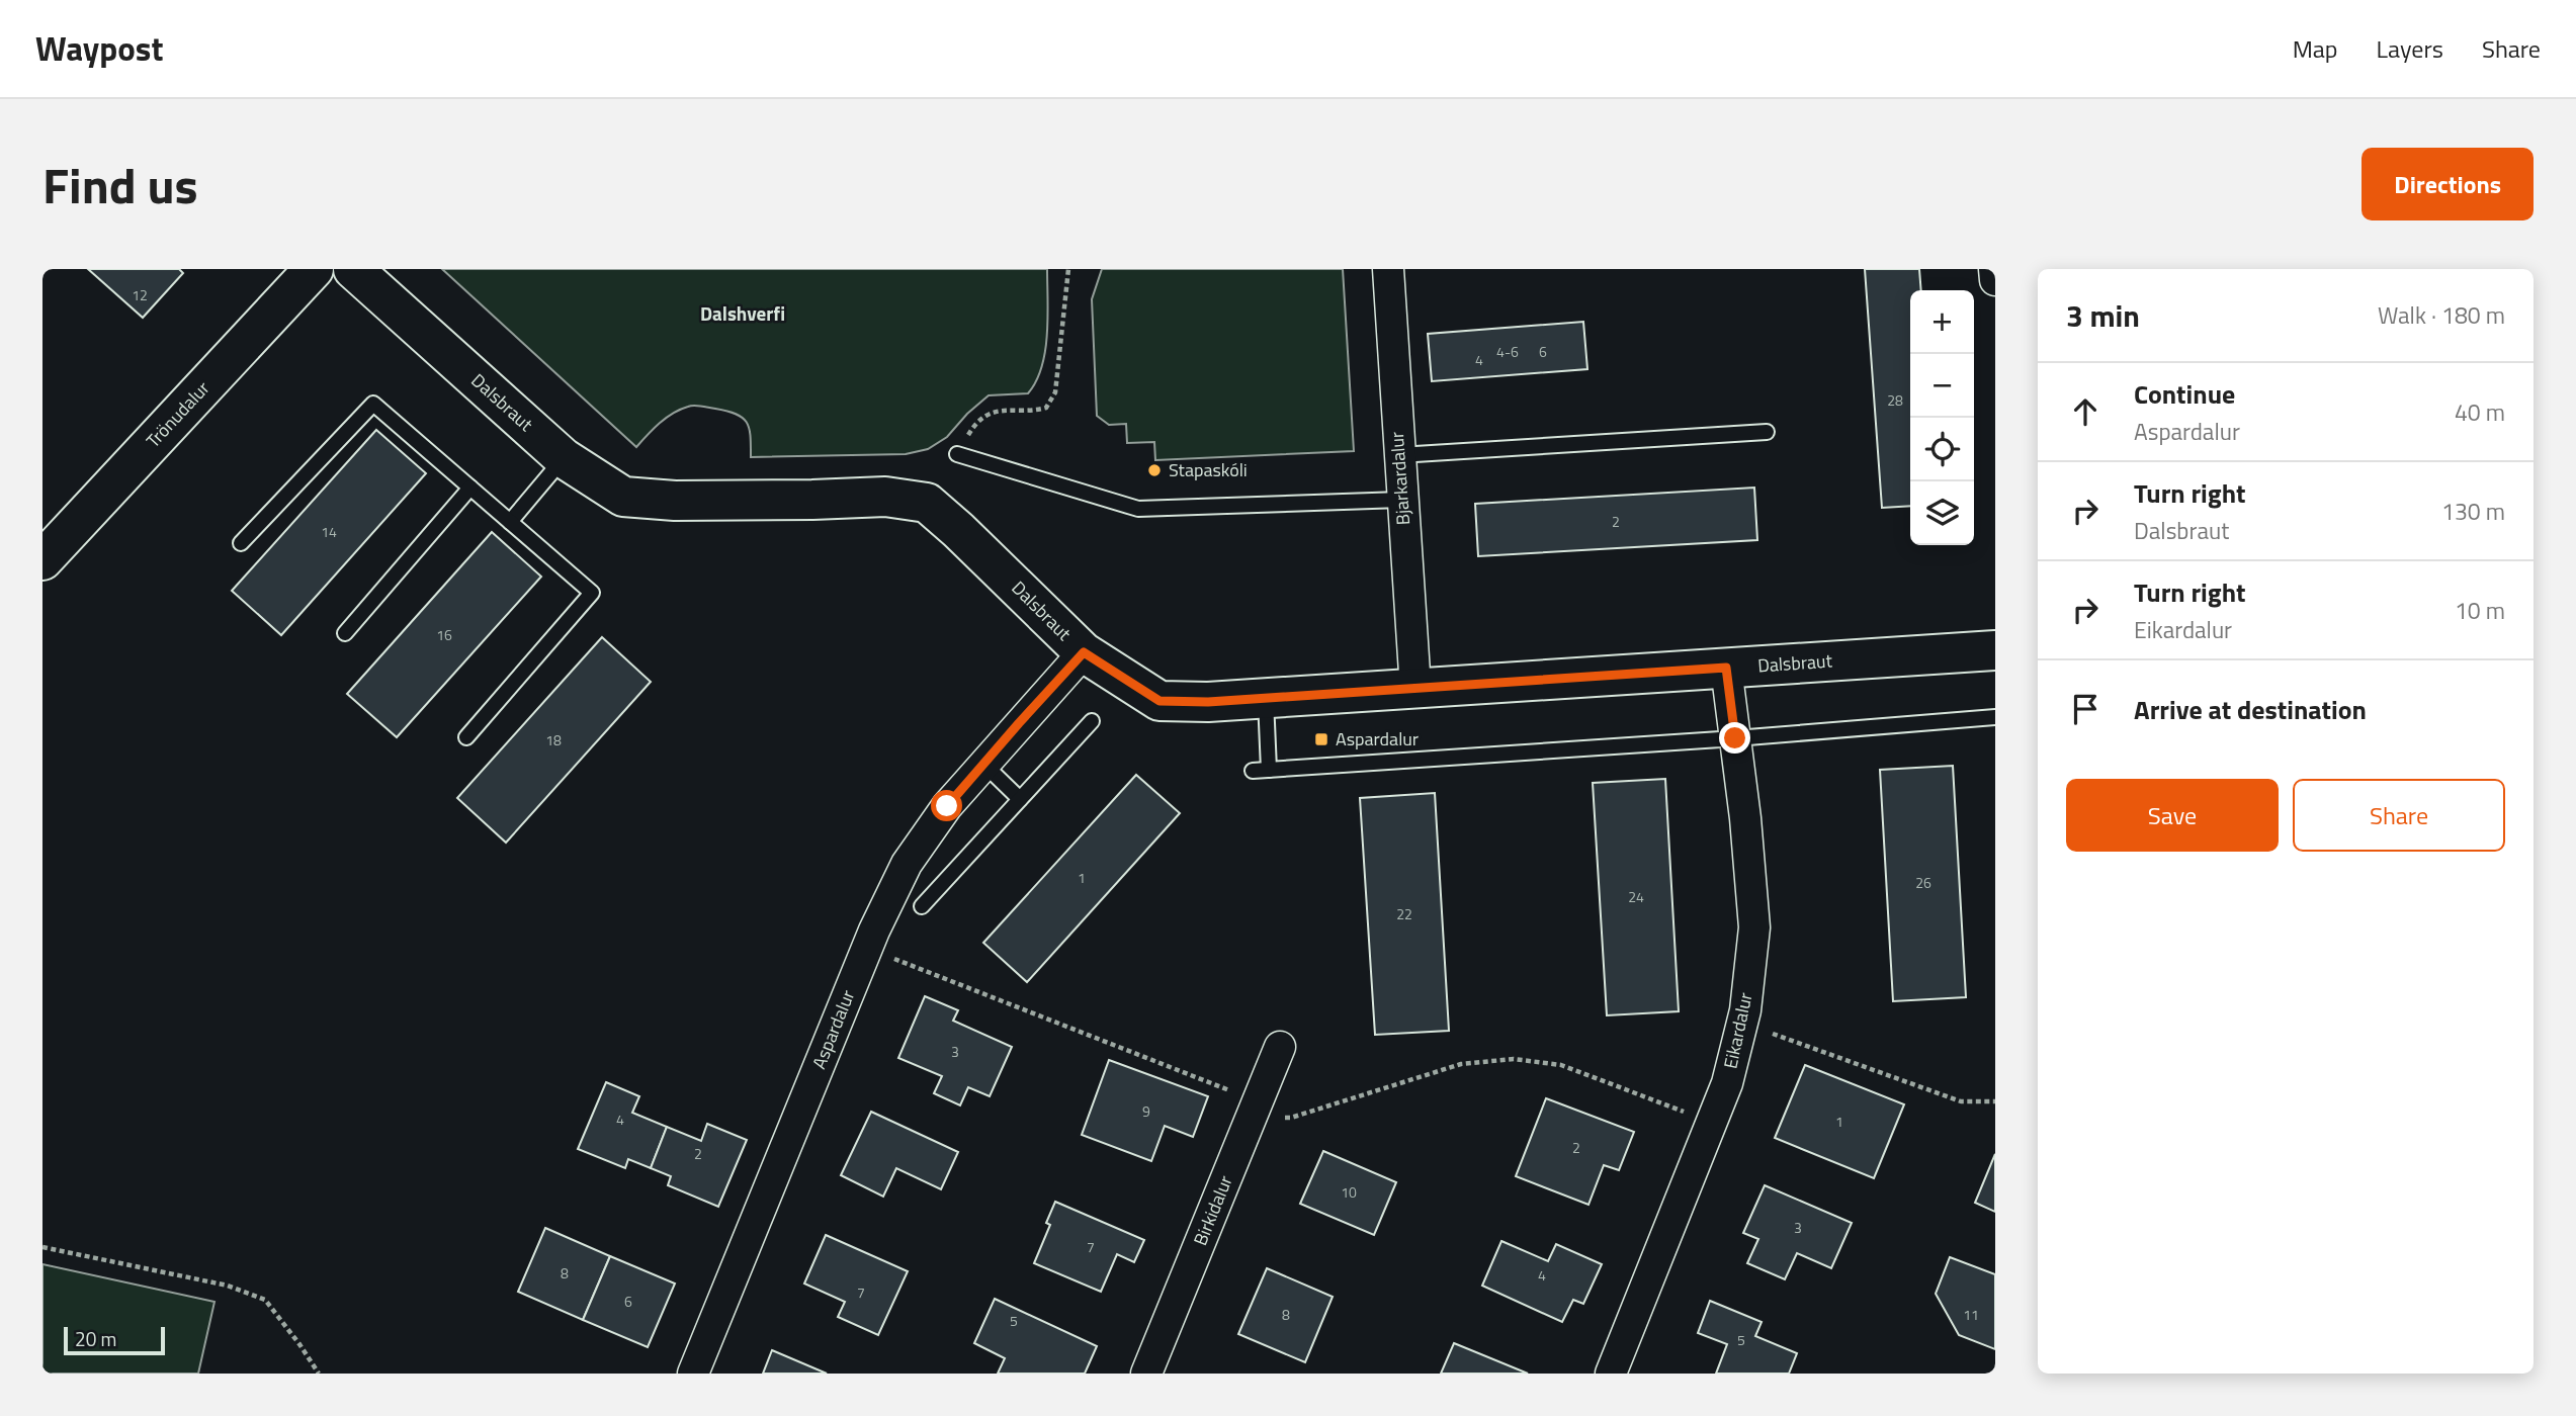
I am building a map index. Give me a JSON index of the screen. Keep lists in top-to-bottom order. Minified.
{"streets":{"street":["Dalsbraut","Trönudalur","Bjarkardalur","Aspardalur","Eikardalur","Birkidalur"]},"crossings":[["Dalsbraut","Bjarkardalur"],["Dalsbraut","Aspardalur"],["Dalsbraut","Eikardalur"]],"districts":["Dalshverfi"],"places":{"other":["Stapaskóli"],"transit":["Aspardalur"]},"house_numbers":["12","4-6","6","4","28","2","14","16","18","1","26","24","22","3","9","4","1","2","2","10","3","7","8","4","7","6","8","11","5","5"],"scale_bar":"20 m","page":{"header":"Waypost","nav":["Map","Layers","Share"],"title":"Find us","buttons":["Directions",["Save","Share"]],"heading":["3 min","Walk · 180 m"],"map_buttons":["+","−"],"list":[["Continue","Aspardalur","40 m"],["Turn right","Dalsbraut","130 m"],["Turn right","Eikardalur","10 m"],"Arrive at destination"],"scale":"20 m"}}
